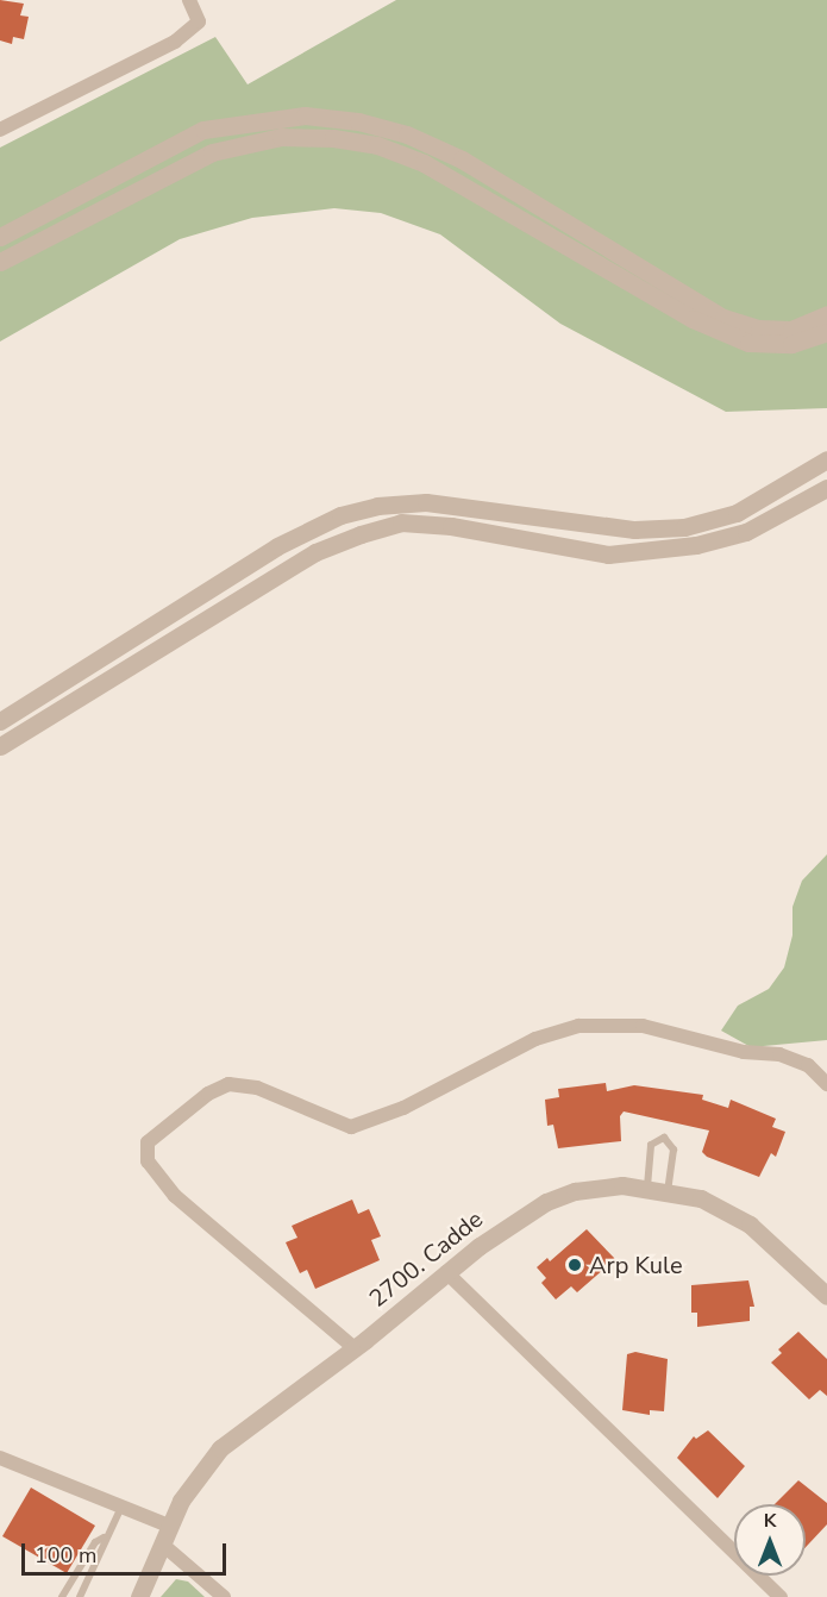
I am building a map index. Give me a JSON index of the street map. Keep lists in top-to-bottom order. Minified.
{"streets":{"street":["2700. Cadde"]},"places":["Arp Kule"],"scale_bar":"100 m","north":"top"}
